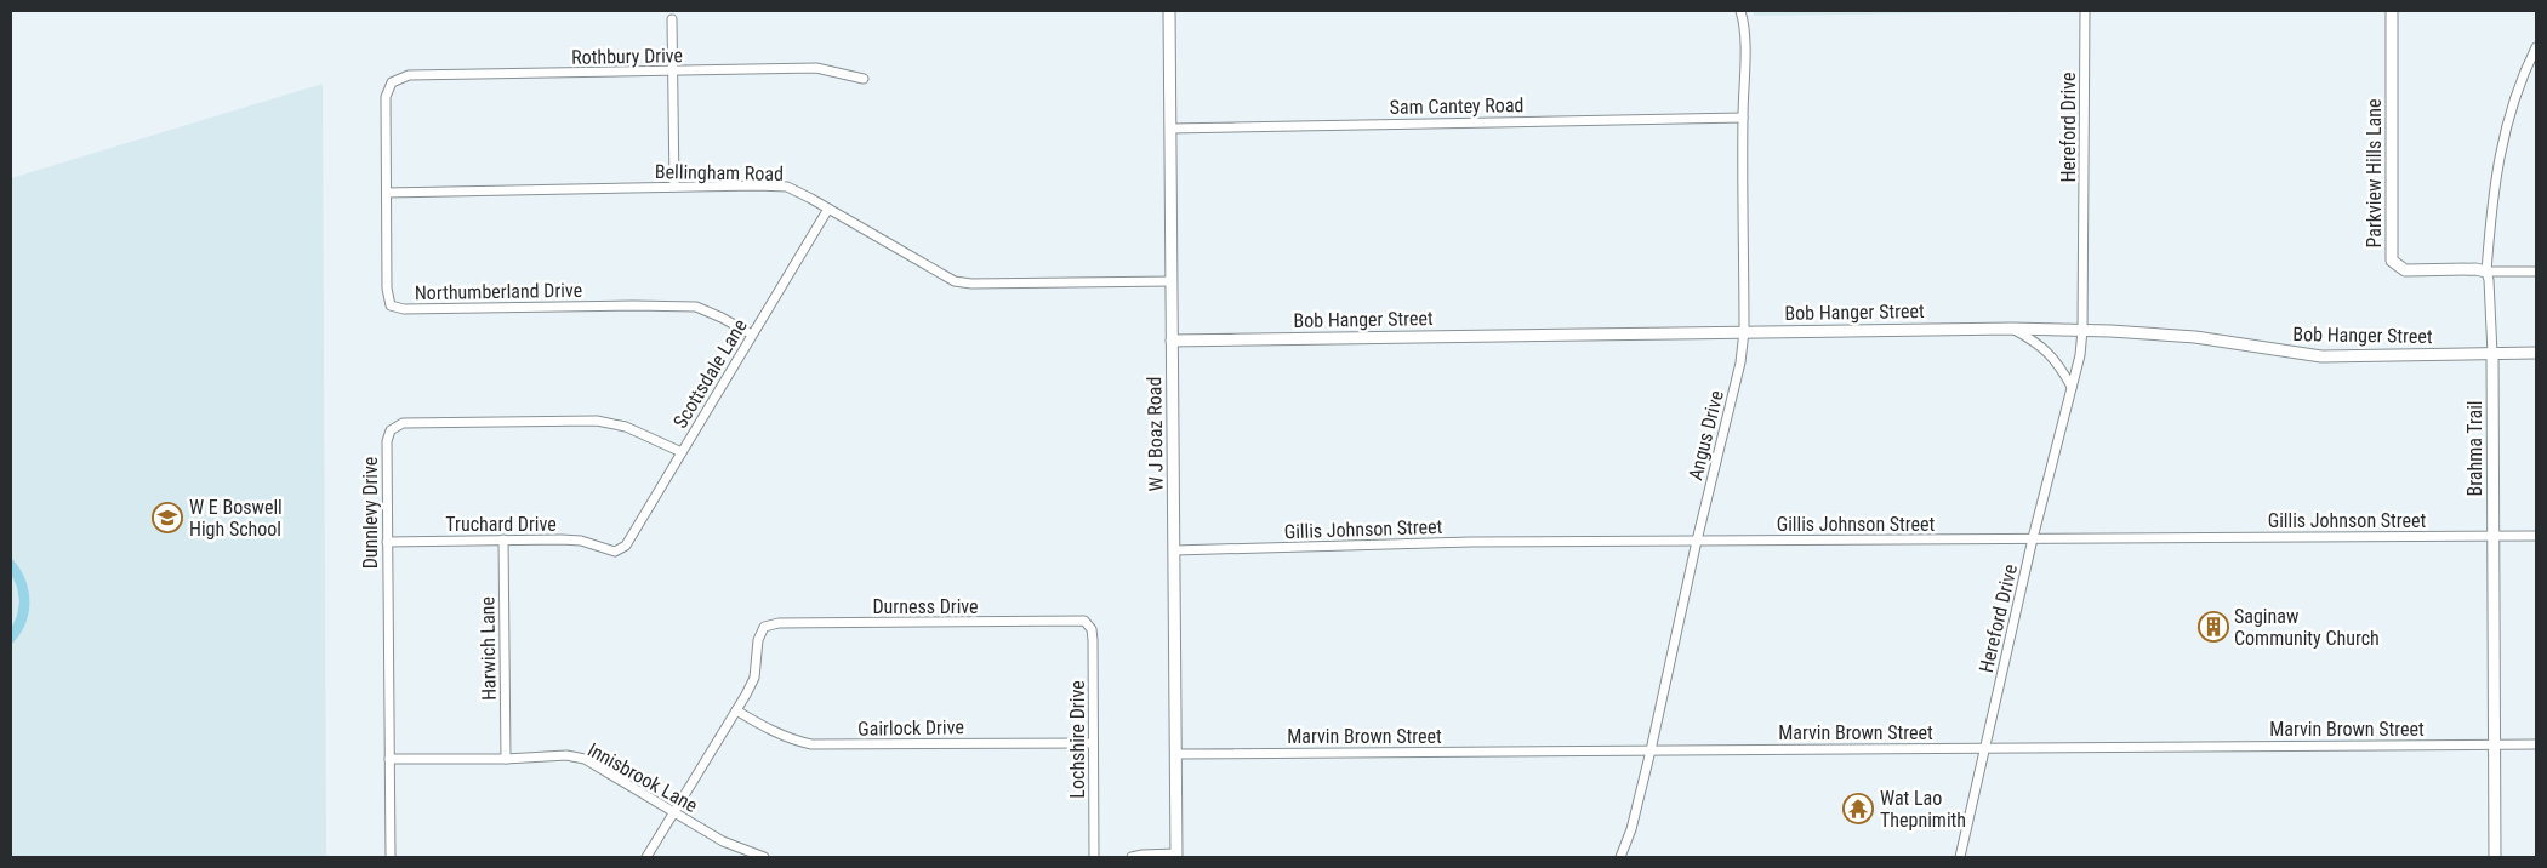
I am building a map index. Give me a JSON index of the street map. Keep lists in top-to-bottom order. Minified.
{"streets":{"street":["Rothbury Drive","Sam Cantey Road","Hereford Drive","Bellingham Road","Parkview Hills Lane","Northumberland Drive","Bob Hanger Street","Scottsdale Lane","W J Boaz Road","Angus Drive","Brahma Trail","Dunnlevy Drive","Gillis Johnson Street","Truchard Drive","Durness Drive","Harwich Lane","Gairlock Drive","Marvin Brown Street","Lochshire Drive","Innisbrook Lane"]},"crossings":[["Rothbury Drive","Northumberland Drive"],["Sam Cantey Road","W J Boaz Road"],["Sam Cantey Road","Angus Drive"],["Hereford Drive","Bob Hanger Street"],["Hereford Drive","Gillis Johnson Street"],["Hereford Drive","Marvin Brown Street"],["Bellingham Road","Northumberland Drive"],["Bellingham Road","Scottsdale Lane"],["Bellingham Road","W J Boaz Road"],["Parkview Hills Lane","Brahma Trail"],["Northumberland Drive","Scottsdale Lane"],["Bob Hanger Street","W J Boaz Road"],["Bob Hanger Street","Angus Drive"],["Bob Hanger Street","Brahma Trail"],["Scottsdale Lane","Dunnlevy Drive"],["Scottsdale Lane","Truchard Drive"],["W J Boaz Road","Gillis Johnson Street"],["W J Boaz Road","Marvin Brown Street"],["Angus Drive","Gillis Johnson Street"],["Angus Drive","Marvin Brown Street"],["Brahma Trail","Gillis Johnson Street"],["Brahma Trail","Marvin Brown Street"],["Dunnlevy Drive","Truchard Drive"],["Dunnlevy Drive","Innisbrook Lane"],["Truchard Drive","Harwich Lane"],["Durness Drive","Gairlock Drive"],["Durness Drive","Lochshire Drive"],["Harwich Lane","Innisbrook Lane"],["Gairlock Drive","Lochshire Drive"]],"places":{"school or university":["W E Boswell High School"],"building":["Saginaw Community Church"],"temple":["Wat Lao Thepnimith"]}}
